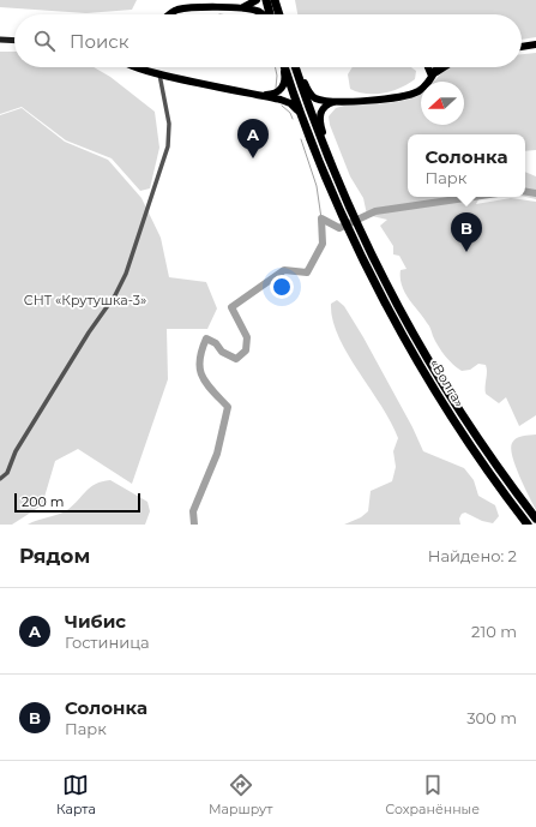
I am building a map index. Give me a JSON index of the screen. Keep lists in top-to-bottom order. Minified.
{"streets":{"highway":["«Волга»"]},"parks":["СНТ «Крутушка-3»"],"scale_bar":"200 m","north":"left","page":{"search":"Поиск","pins":["A","B"],"popup":["Солонка","Парк"],"scale":"200 m","heading":["Рядом","Найдено: 2"],"list":[{"mark":"A","name":"Чибис","note":"Гостиница","value":"210 m"},{"mark":"B","name":"Солонка","note":"Парк","value":"300 m"}],"nav":["Карта","Маршрут","Сохранённые"]}}
